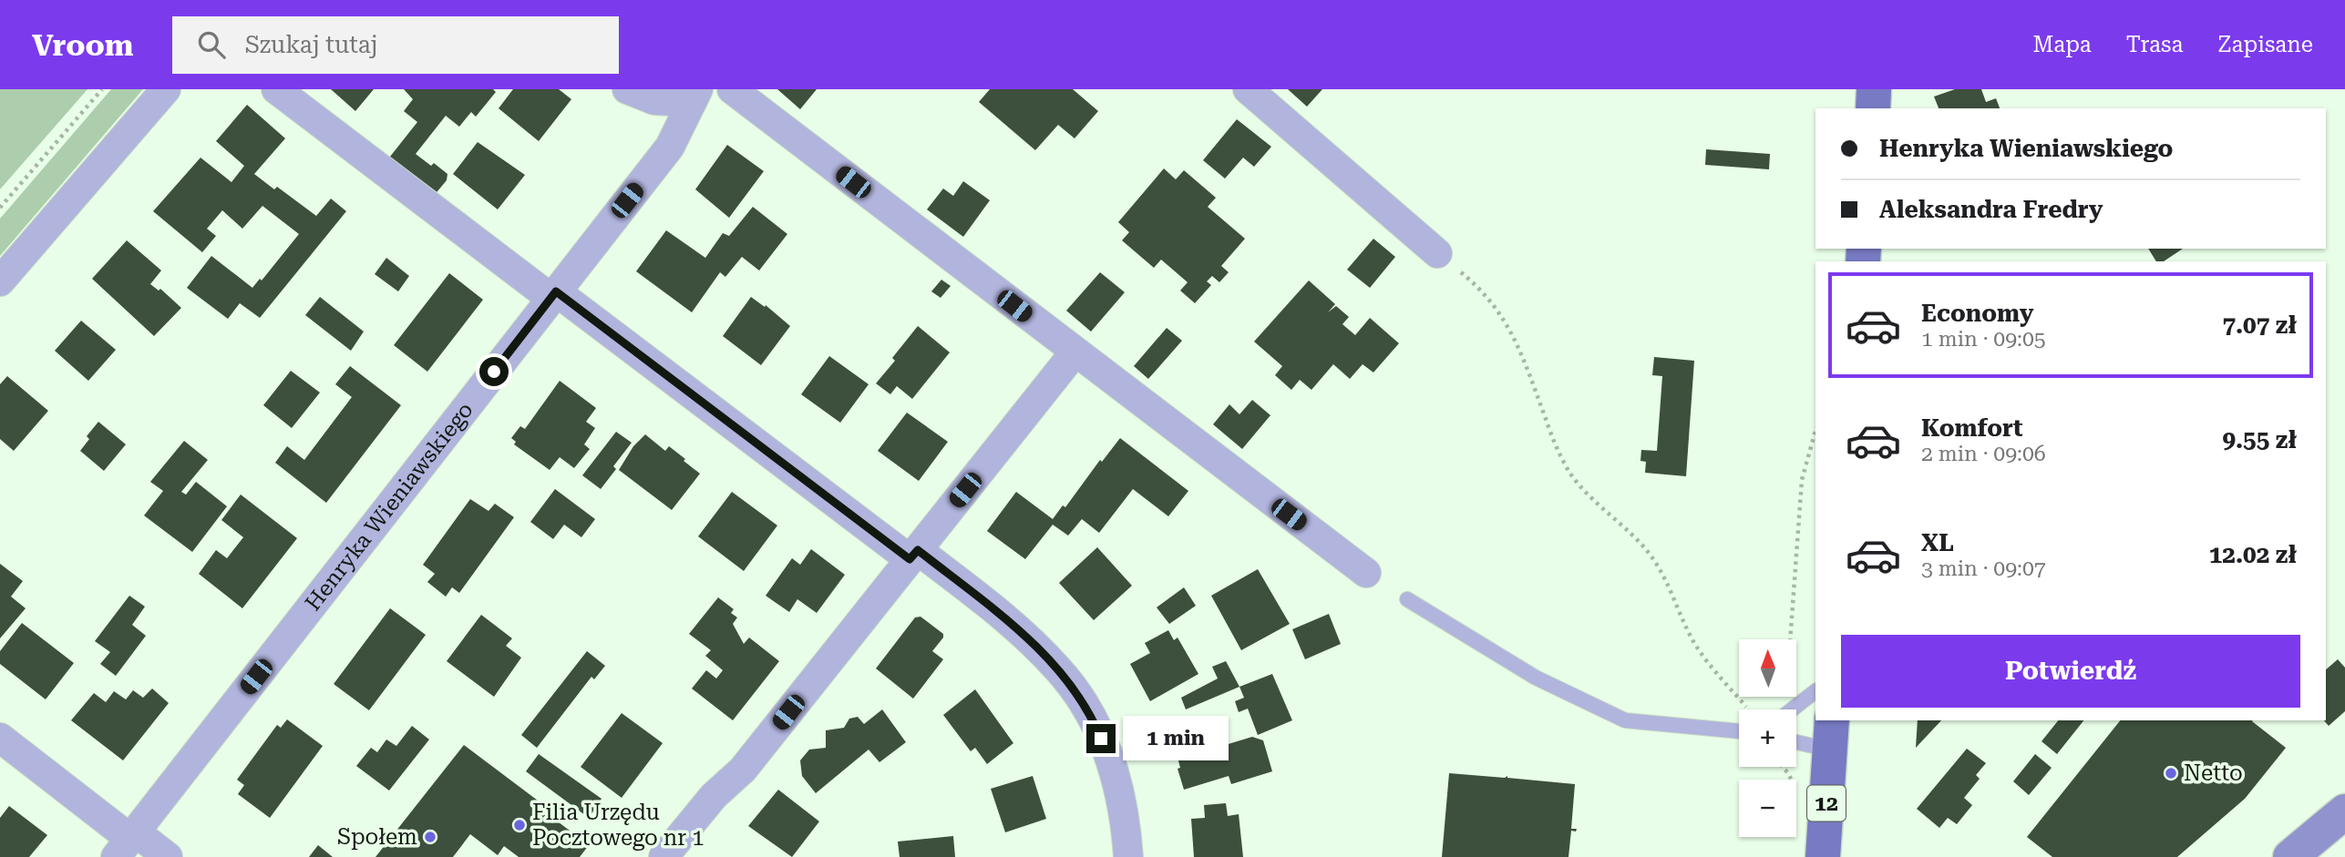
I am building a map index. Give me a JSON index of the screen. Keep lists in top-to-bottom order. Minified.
{"streets":{"main road":["12"],"street":["Henryka Wieniawskiego"]},"places":["Netto","Filia Urzędu Pocztowego nr 1","Społem"],"north":"top","page":{"header":"Vroom","search":"Szukaj tutaj","nav":["Mapa","Trasa","Zapisane"],"banner":["Henryka Wieniawskiego","Aleksandra Fredry"],"list":[{"name":"Economy","note":"1 min · 09:05","value":"7.07 zł"},{"name":"Komfort","note":"2 min · 09:06","value":"9.55 zł"},{"name":"XL","note":"3 min · 09:07","value":"12.02 zł"}],"buttons":"Potwierdź","map_buttons":["+","−"],"bubble":"1 min"}}
